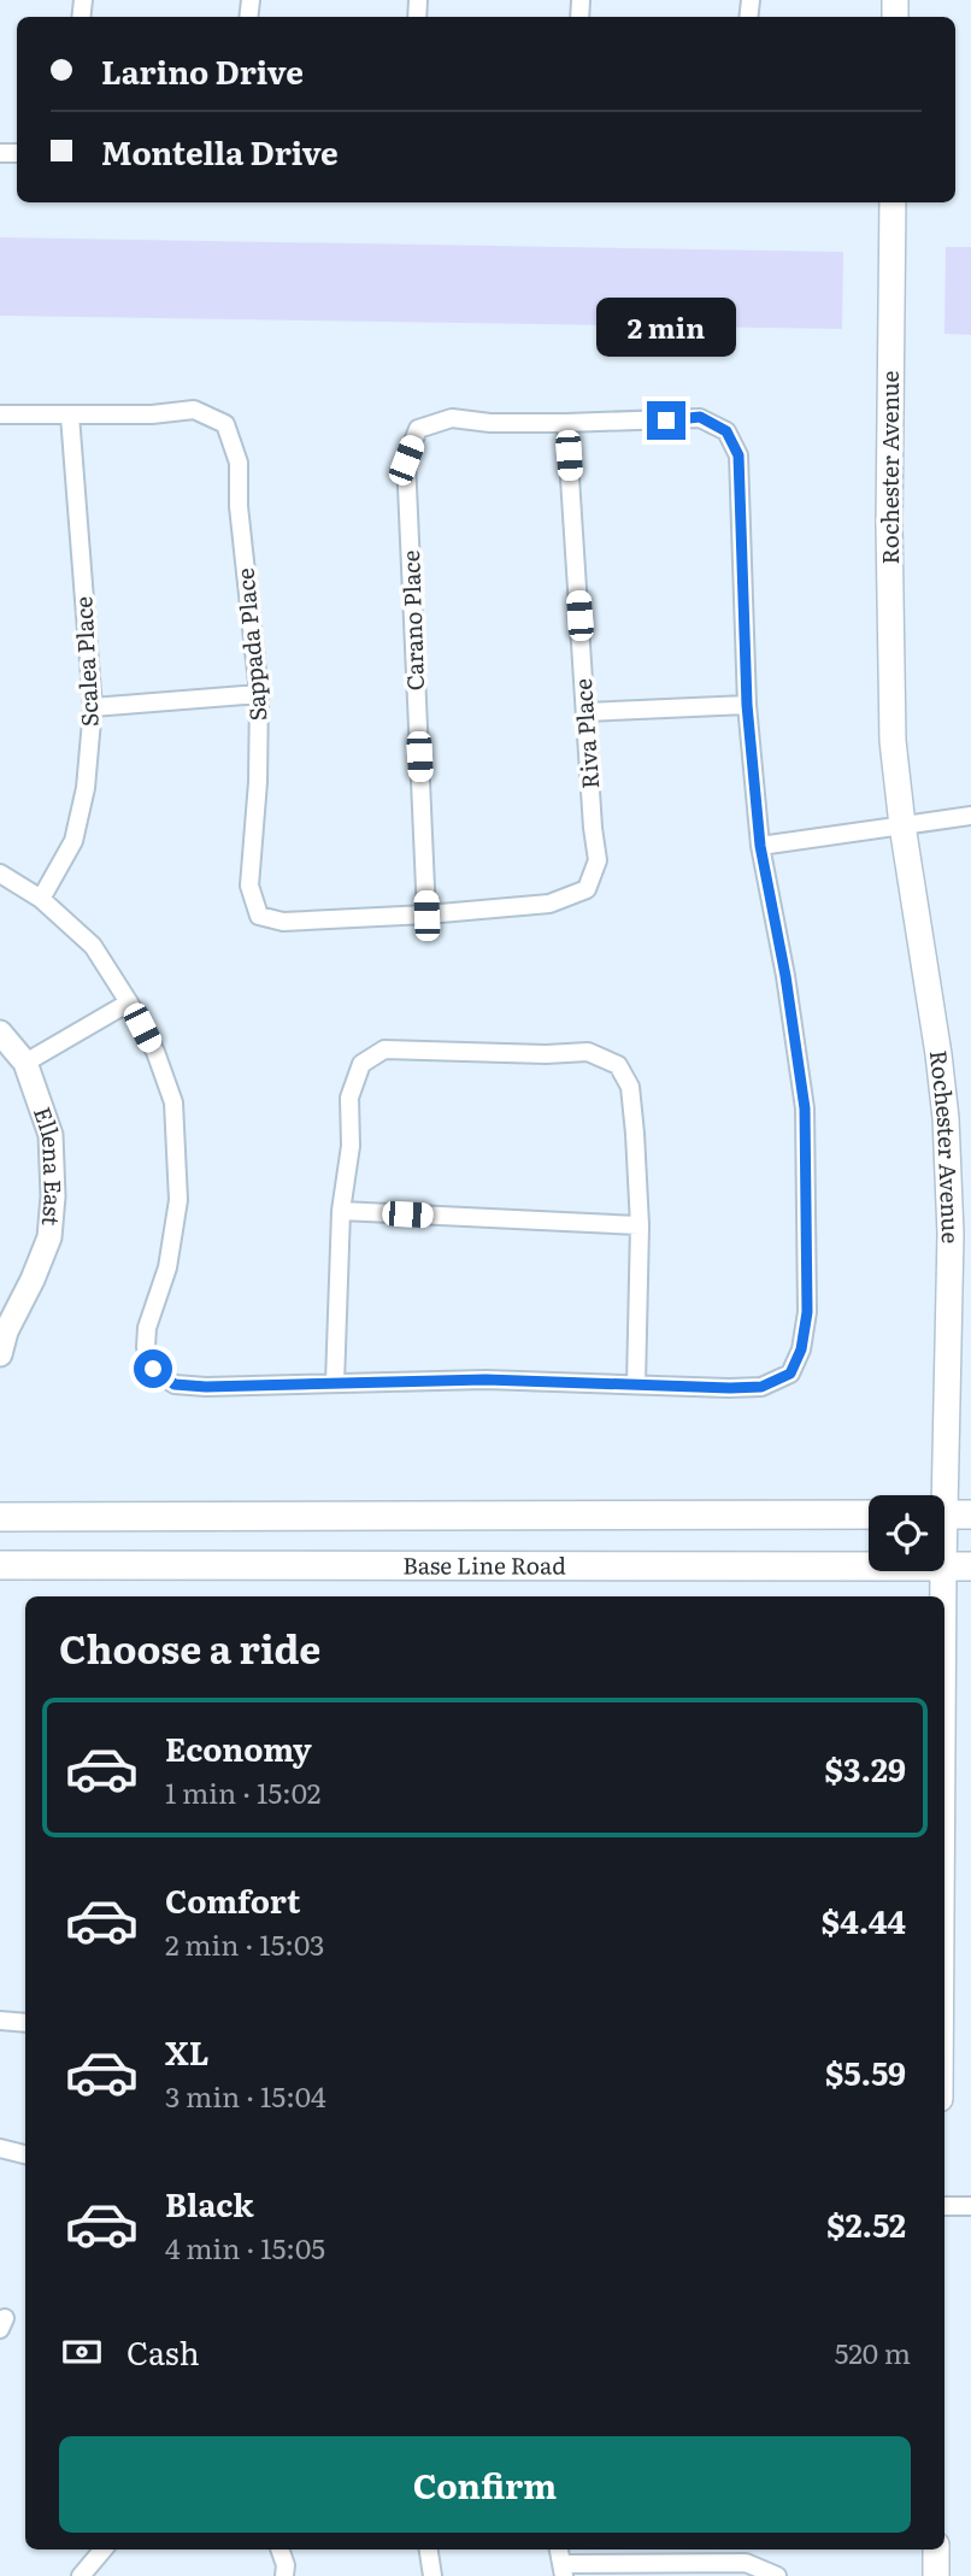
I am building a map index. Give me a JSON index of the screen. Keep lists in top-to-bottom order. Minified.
{"streets":{"main road":["Rochester Avenue","Base Line Road"],"street":["Carano Place","Sappada Place","Scalea Place","Riva Place","Ellena East"]},"crossings":[["Carano Place","Sappada Place"],["Carano Place","Riva Place"],["Sappada Place","Scalea Place"],["Sappada Place","Riva Place"]],"page":{"banner":["Larino Drive","Montella Drive"],"bubble":"2 min","heading":"Choose a ride","list":[{"name":"Economy","note":"1 min · 15:02","value":"$3.29"},{"name":"Comfort","note":"2 min · 15:03","value":"$4.44"},{"name":"XL","note":"3 min · 15:04","value":"$5.59"},{"name":"Black","note":"4 min · 15:05","value":"$2.52"}],"pay":["Cash","520 m"],"buttons":"Confirm"}}
